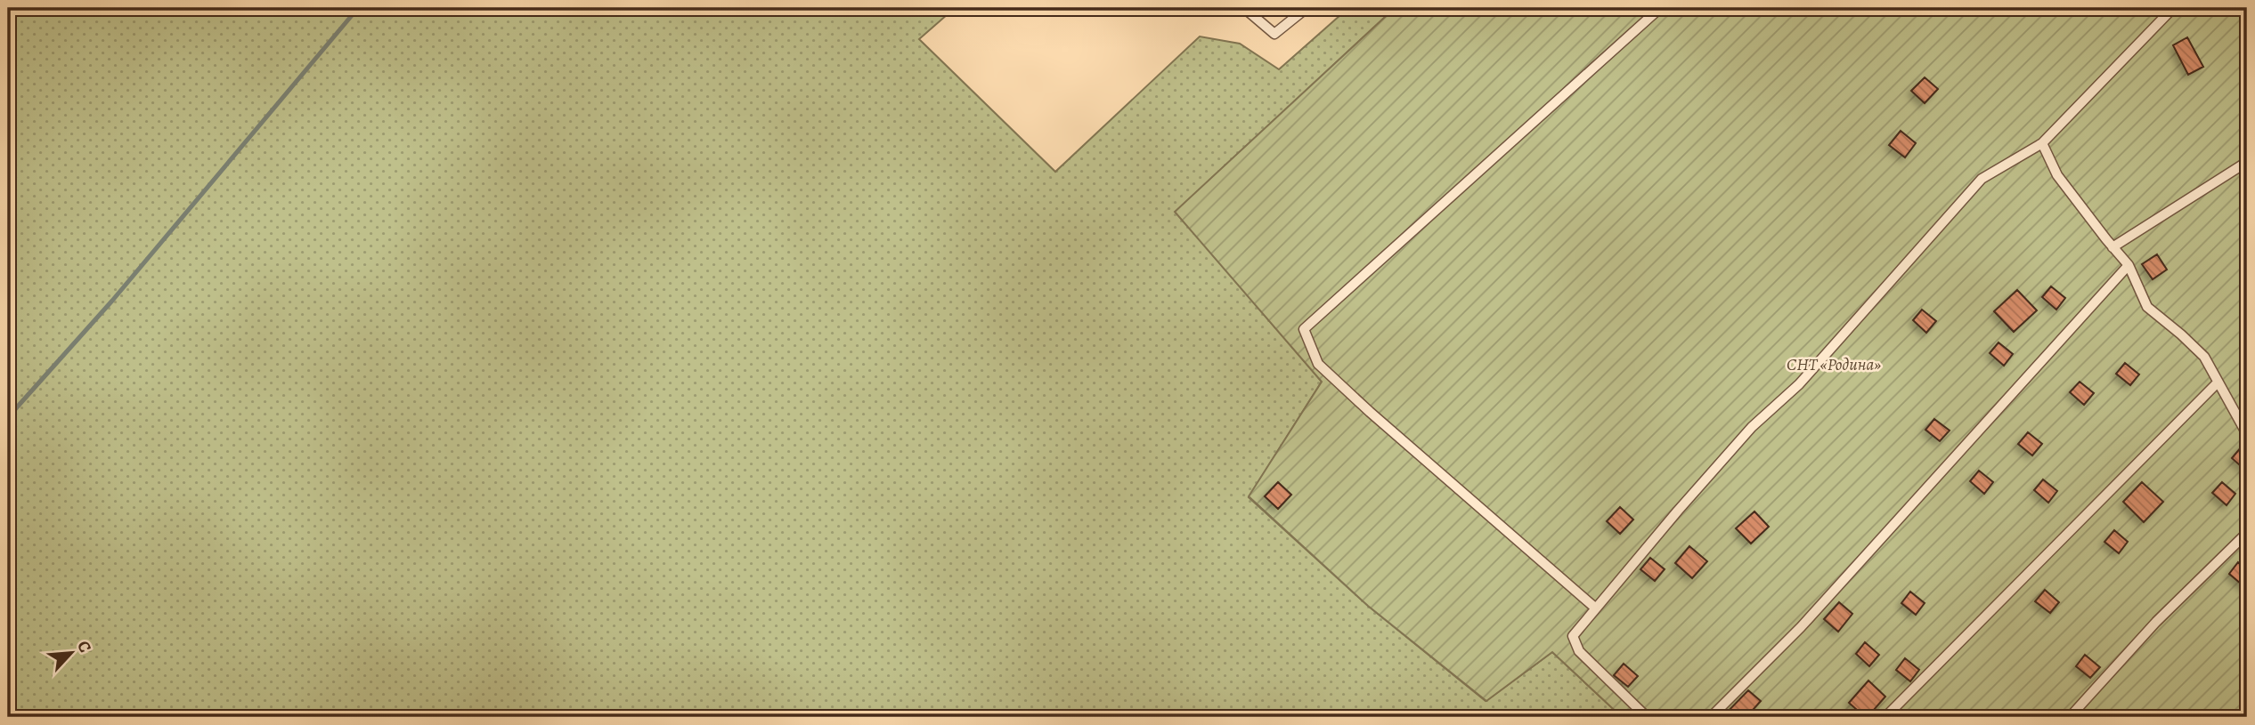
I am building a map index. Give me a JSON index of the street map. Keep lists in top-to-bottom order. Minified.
{"parks":["СНТ «Родина»"],"north":"top right"}
